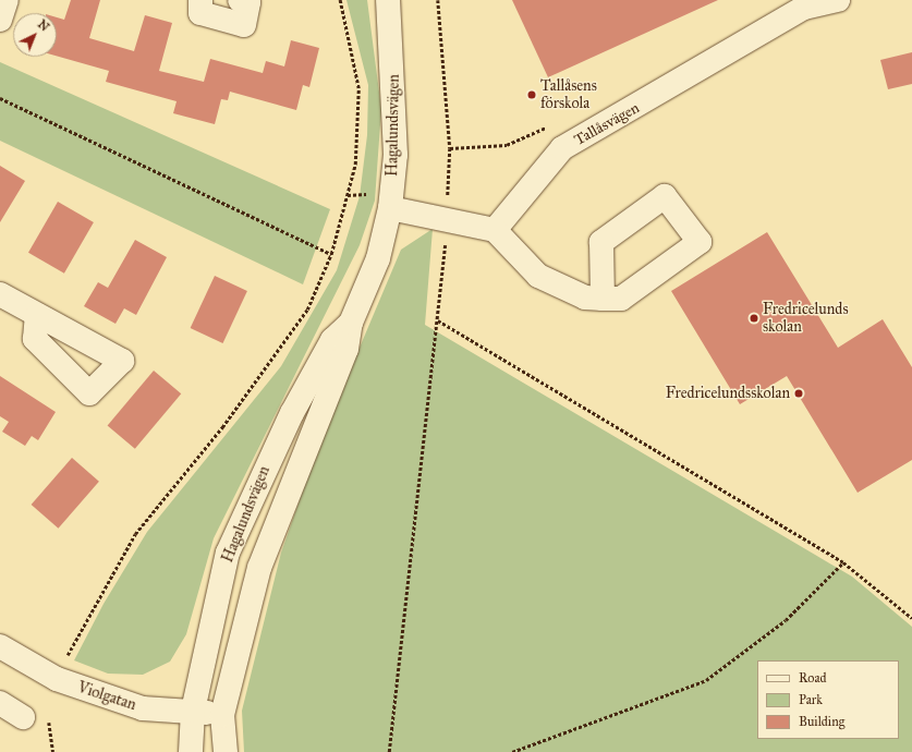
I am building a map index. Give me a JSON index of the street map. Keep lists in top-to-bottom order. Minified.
{"streets":{"street":["Tallåsvägen","Hagalundsvägen","Violgatan"]},"crossings":[["Hagalundsvägen","Violgatan"]],"places":["Tallåsens förskola","Fredricelunds skolan","Fredricelundsskolan"],"legend":["Road","Park","Building"],"north":"top right"}
